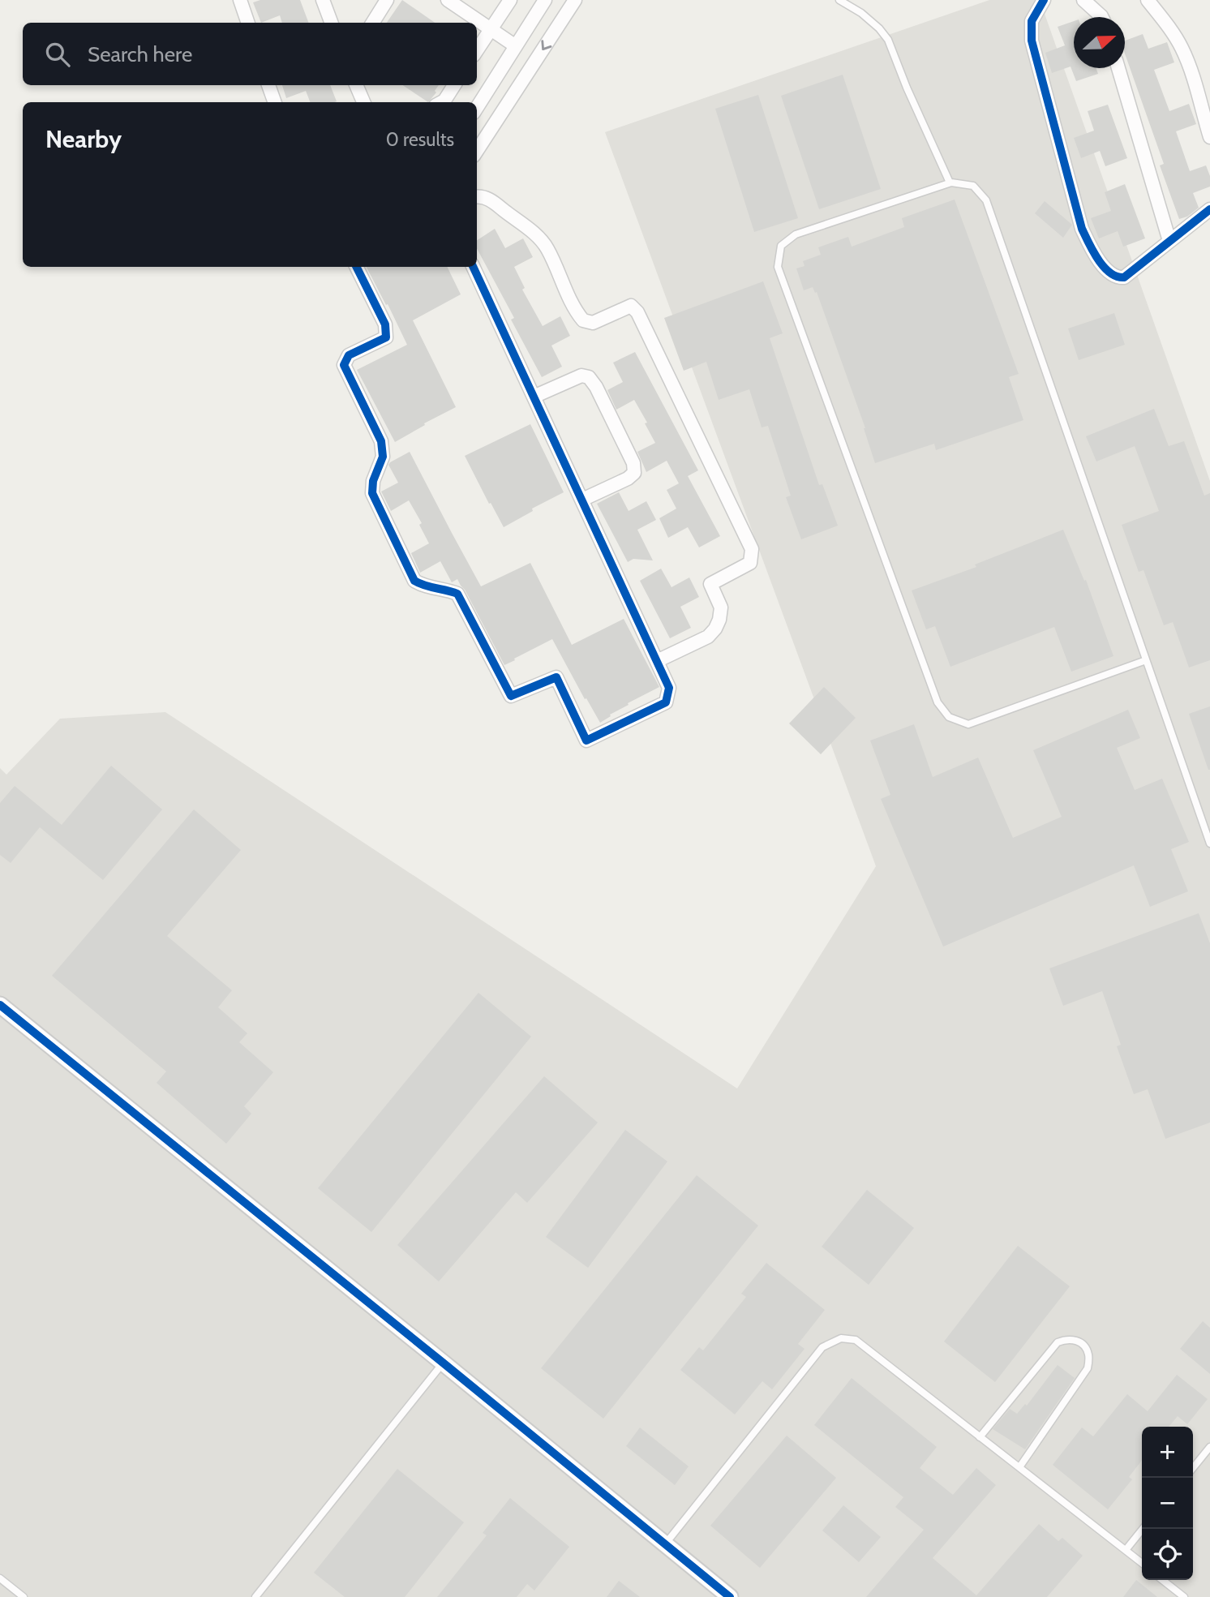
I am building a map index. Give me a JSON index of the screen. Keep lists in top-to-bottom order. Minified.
{"north":"right","page":{"search":"Search here","heading":["Nearby","0 results"],"map_buttons":["+","−"]}}
